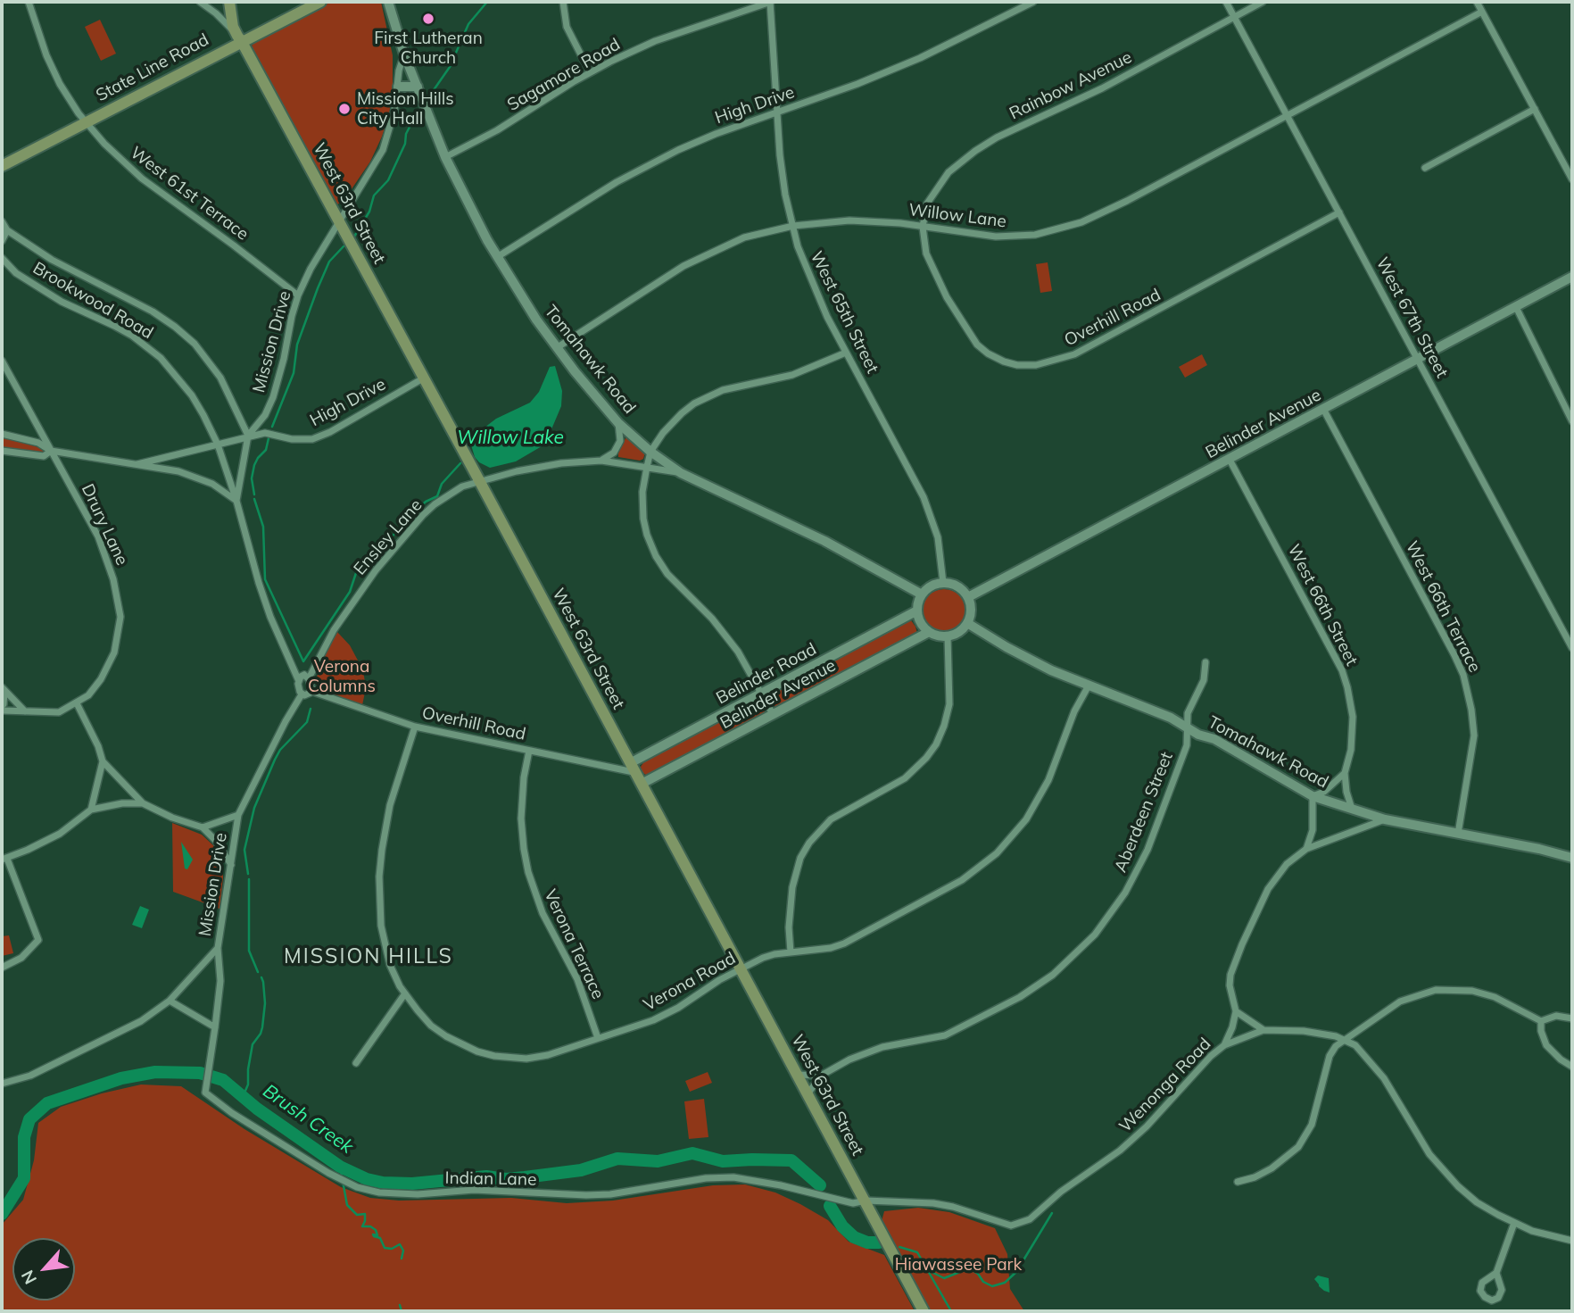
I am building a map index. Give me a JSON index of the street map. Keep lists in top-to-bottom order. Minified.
{"streets":{"main road":["State Line Road","West 63rd Street"],"street":["Sagamore Road","Rainbow Avenue","High Drive","West 61st Terrace","Willow Lane","Brookwood Road","West 65th Street","Overhill Road","West 67th Street","Mission Drive","Tomahawk Road","Belinder Avenue","Drury Lane","Ensley Lane","West 66th Street","West 66th Terrace","Belinder Road","Aberdeen Street","Verona Terrace","Verona Road","Wenonga Road","Indian Lane"]},"crossings":[["State Line Road","West 61st Terrace"],["State Line Road","West 63rd Street"],["Sagamore Road","West 65th Street"],["Sagamore Road","Tomahawk Road"],["Rainbow Avenue","Willow Lane"],["Rainbow Avenue","Overhill Road"],["Rainbow Avenue","West 67th Street"],["High Drive","West 63rd Street"],["High Drive","Brookwood Road"],["High Drive","West 65th Street"],["High Drive","Mission Drive"],["High Drive","Tomahawk Road"],["High Drive","Drury Lane"],["West 61st Terrace","Mission Drive"],["West 63rd Street","Overhill Road"],["West 63rd Street","Mission Drive"],["West 63rd Street","Belinder Avenue"],["West 63rd Street","Ensley Lane"],["West 63rd Street","Belinder Road"],["West 63rd Street","Aberdeen Street"],["West 63rd Street","Verona Road"],["West 63rd Street","Wenonga Road"],["West 63rd Street","Indian Lane"],["Willow Lane","West 65th Street"],["Willow Lane","Overhill Road"],["Willow Lane","West 67th Street"],["Willow Lane","Tomahawk Road"],["Brookwood Road","Mission Drive"],["West 65th Street","Tomahawk Road"],["West 65th Street","Belinder Avenue"],["West 65th Street","Belinder Road"],["Overhill Road","West 67th Street"],["Overhill Road","Belinder Road"],["Overhill Road","Verona Terrace"],["Overhill Road","Verona Road"],["West 67th Street","Belinder Avenue"],["Mission Drive","Tomahawk Road"],["Mission Drive","Indian Lane"],["Tomahawk Road","Belinder Avenue"],["Tomahawk Road","Ensley Lane"],["Tomahawk Road","West 66th Street"],["Tomahawk Road","West 66th Terrace"],["Tomahawk Road","Belinder Road"],["Tomahawk Road","Aberdeen Street"],["Tomahawk Road","Verona Road"],["Belinder Avenue","West 66th Street"],["Belinder Avenue","West 66th Terrace"],["Belinder Avenue","Belinder Road"],["Verona Terrace","Verona Road"],["Wenonga Road","Indian Lane"]],"districts":["MISSION HILLS"],"water":["Willow Lake","Brush Creek"],"parks":["Verona Columns","Hiawassee Park"],"places":["First Lutheran Church","Mission Hills City Hall"],"north":"bottom left"}
